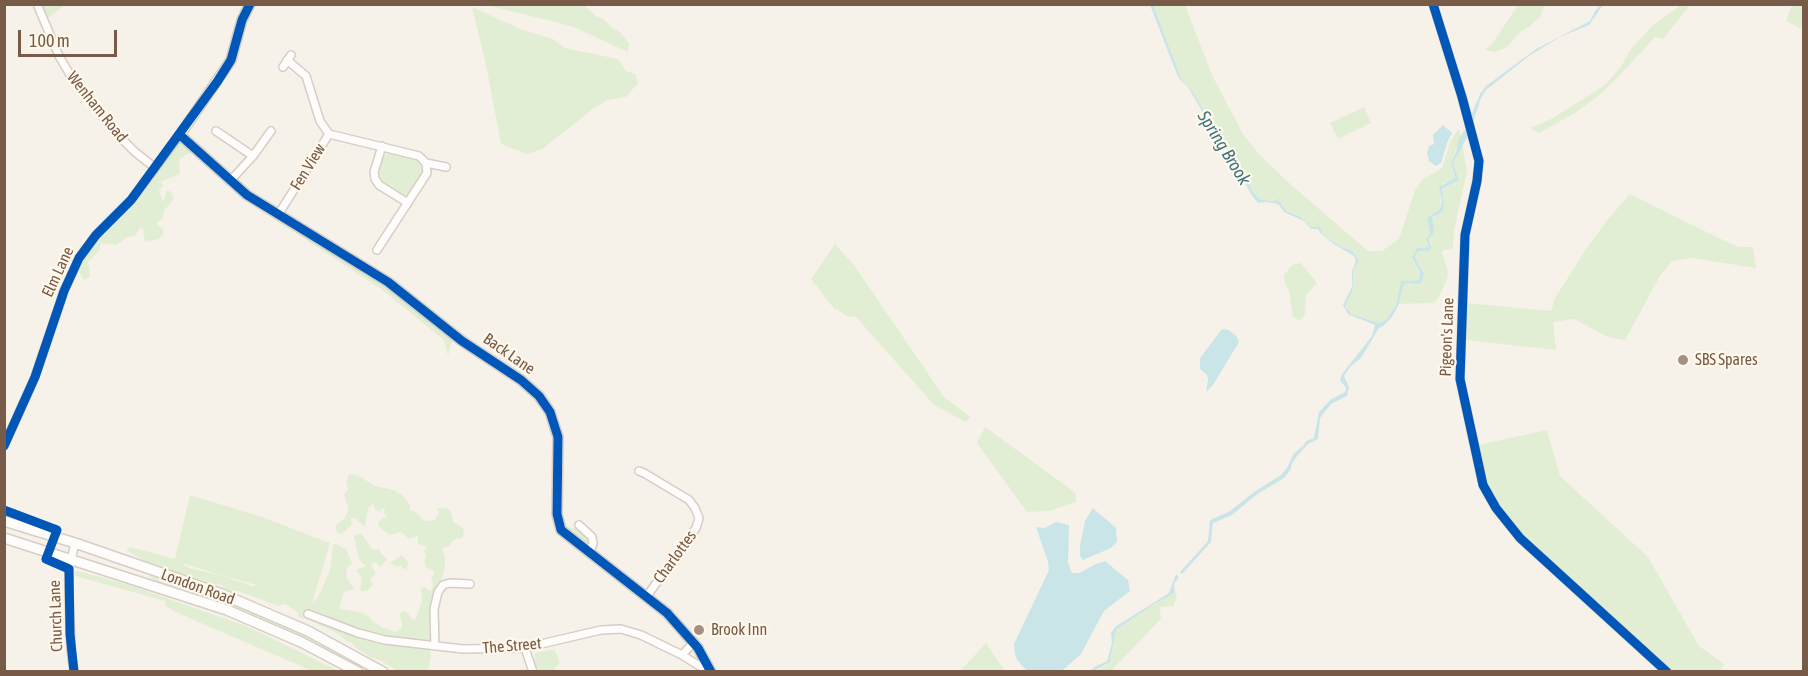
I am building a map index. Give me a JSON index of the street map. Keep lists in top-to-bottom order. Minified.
{"streets":{"street":["Wenham Road","Fen View","Elm Lane","Pigeon's Lane","Back Lane","Charlottes","London Road","Church Lane","The Street"]},"crossings":[["Wenham Road","Elm Lane"],["Fen View","Back Lane"],["Elm Lane","Back Lane"],["Back Lane","Charlottes"],["Back Lane","The Street"],["London Road","Church Lane"]],"water":["Spring Brook"],"places":["SBS Spares","Brook Inn"],"scale_bar":"100 m"}
